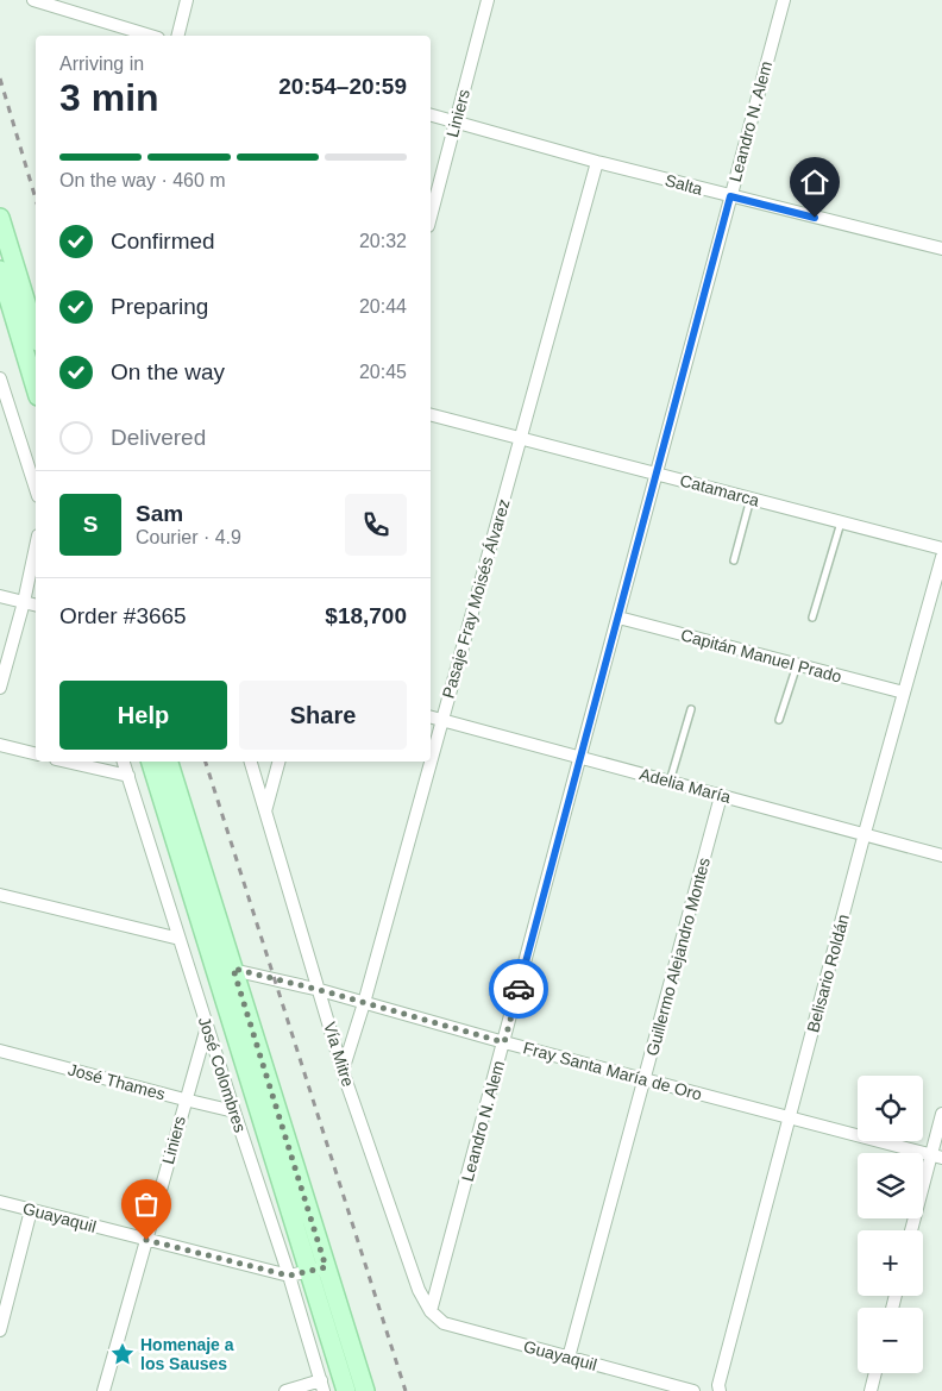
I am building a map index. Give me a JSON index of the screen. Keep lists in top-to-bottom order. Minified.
{"streets":{"main road":["José Colombres"],"street":["Liniers","Leandro N. Alem","Salta","Catamarca","Pasaje Fray Moisés Álvarez","Capitán Manuel Prado","Adelia María","Guillermo Alejandro Montes","Belisario Roldán","Vía Mitre","Fray Santa María de Oro","José Thames","Guayaquil"]},"crossings":[["Liniers","Salta"],["Liniers","José Colombres"],["Liniers","José Thames"],["Liniers","Guayaquil"],["Leandro N. Alem","Salta"],["Leandro N. Alem","Catamarca"],["Leandro N. Alem","Capitán Manuel Prado"],["Leandro N. Alem","Adelia María"],["Leandro N. Alem","Vía Mitre"],["Leandro N. Alem","Fray Santa María de Oro"],["Leandro N. Alem","Guayaquil"],["Salta","Pasaje Fray Moisés Álvarez"],["Catamarca","Pasaje Fray Moisés Álvarez"],["Pasaje Fray Moisés Álvarez","Adelia María"],["Pasaje Fray Moisés Álvarez","Vía Mitre"],["Pasaje Fray Moisés Álvarez","Fray Santa María de Oro"],["Capitán Manuel Prado","Belisario Roldán"],["Adelia María","Guillermo Alejandro Montes"],["Adelia María","Belisario Roldán"],["Guillermo Alejandro Montes","Fray Santa María de Oro"],["Guillermo Alejandro Montes","Guayaquil"],["Belisario Roldán","Fray Santa María de Oro"],["Vía Mitre","Fray Santa María de Oro"],["Vía Mitre","Guayaquil"],["Fray Santa María de Oro","José Colombres"],["José Colombres","José Thames"],["José Colombres","Guayaquil"]],"places":{"place":["Homenaje a los Sauses"]},"page":{"heading":["3 min","Arriving in","20:54–20:59"],"panel":["Sam","Courier · 4.9","Order #3665","$18,700"],"bar":"On the way · 460 m","list":[["Confirmed","20:32"],["Preparing","20:44"],["On the way","20:45"],"Delivered"],"round":"S","buttons":["Help","Share"],"map_buttons":["+","−"]}}
